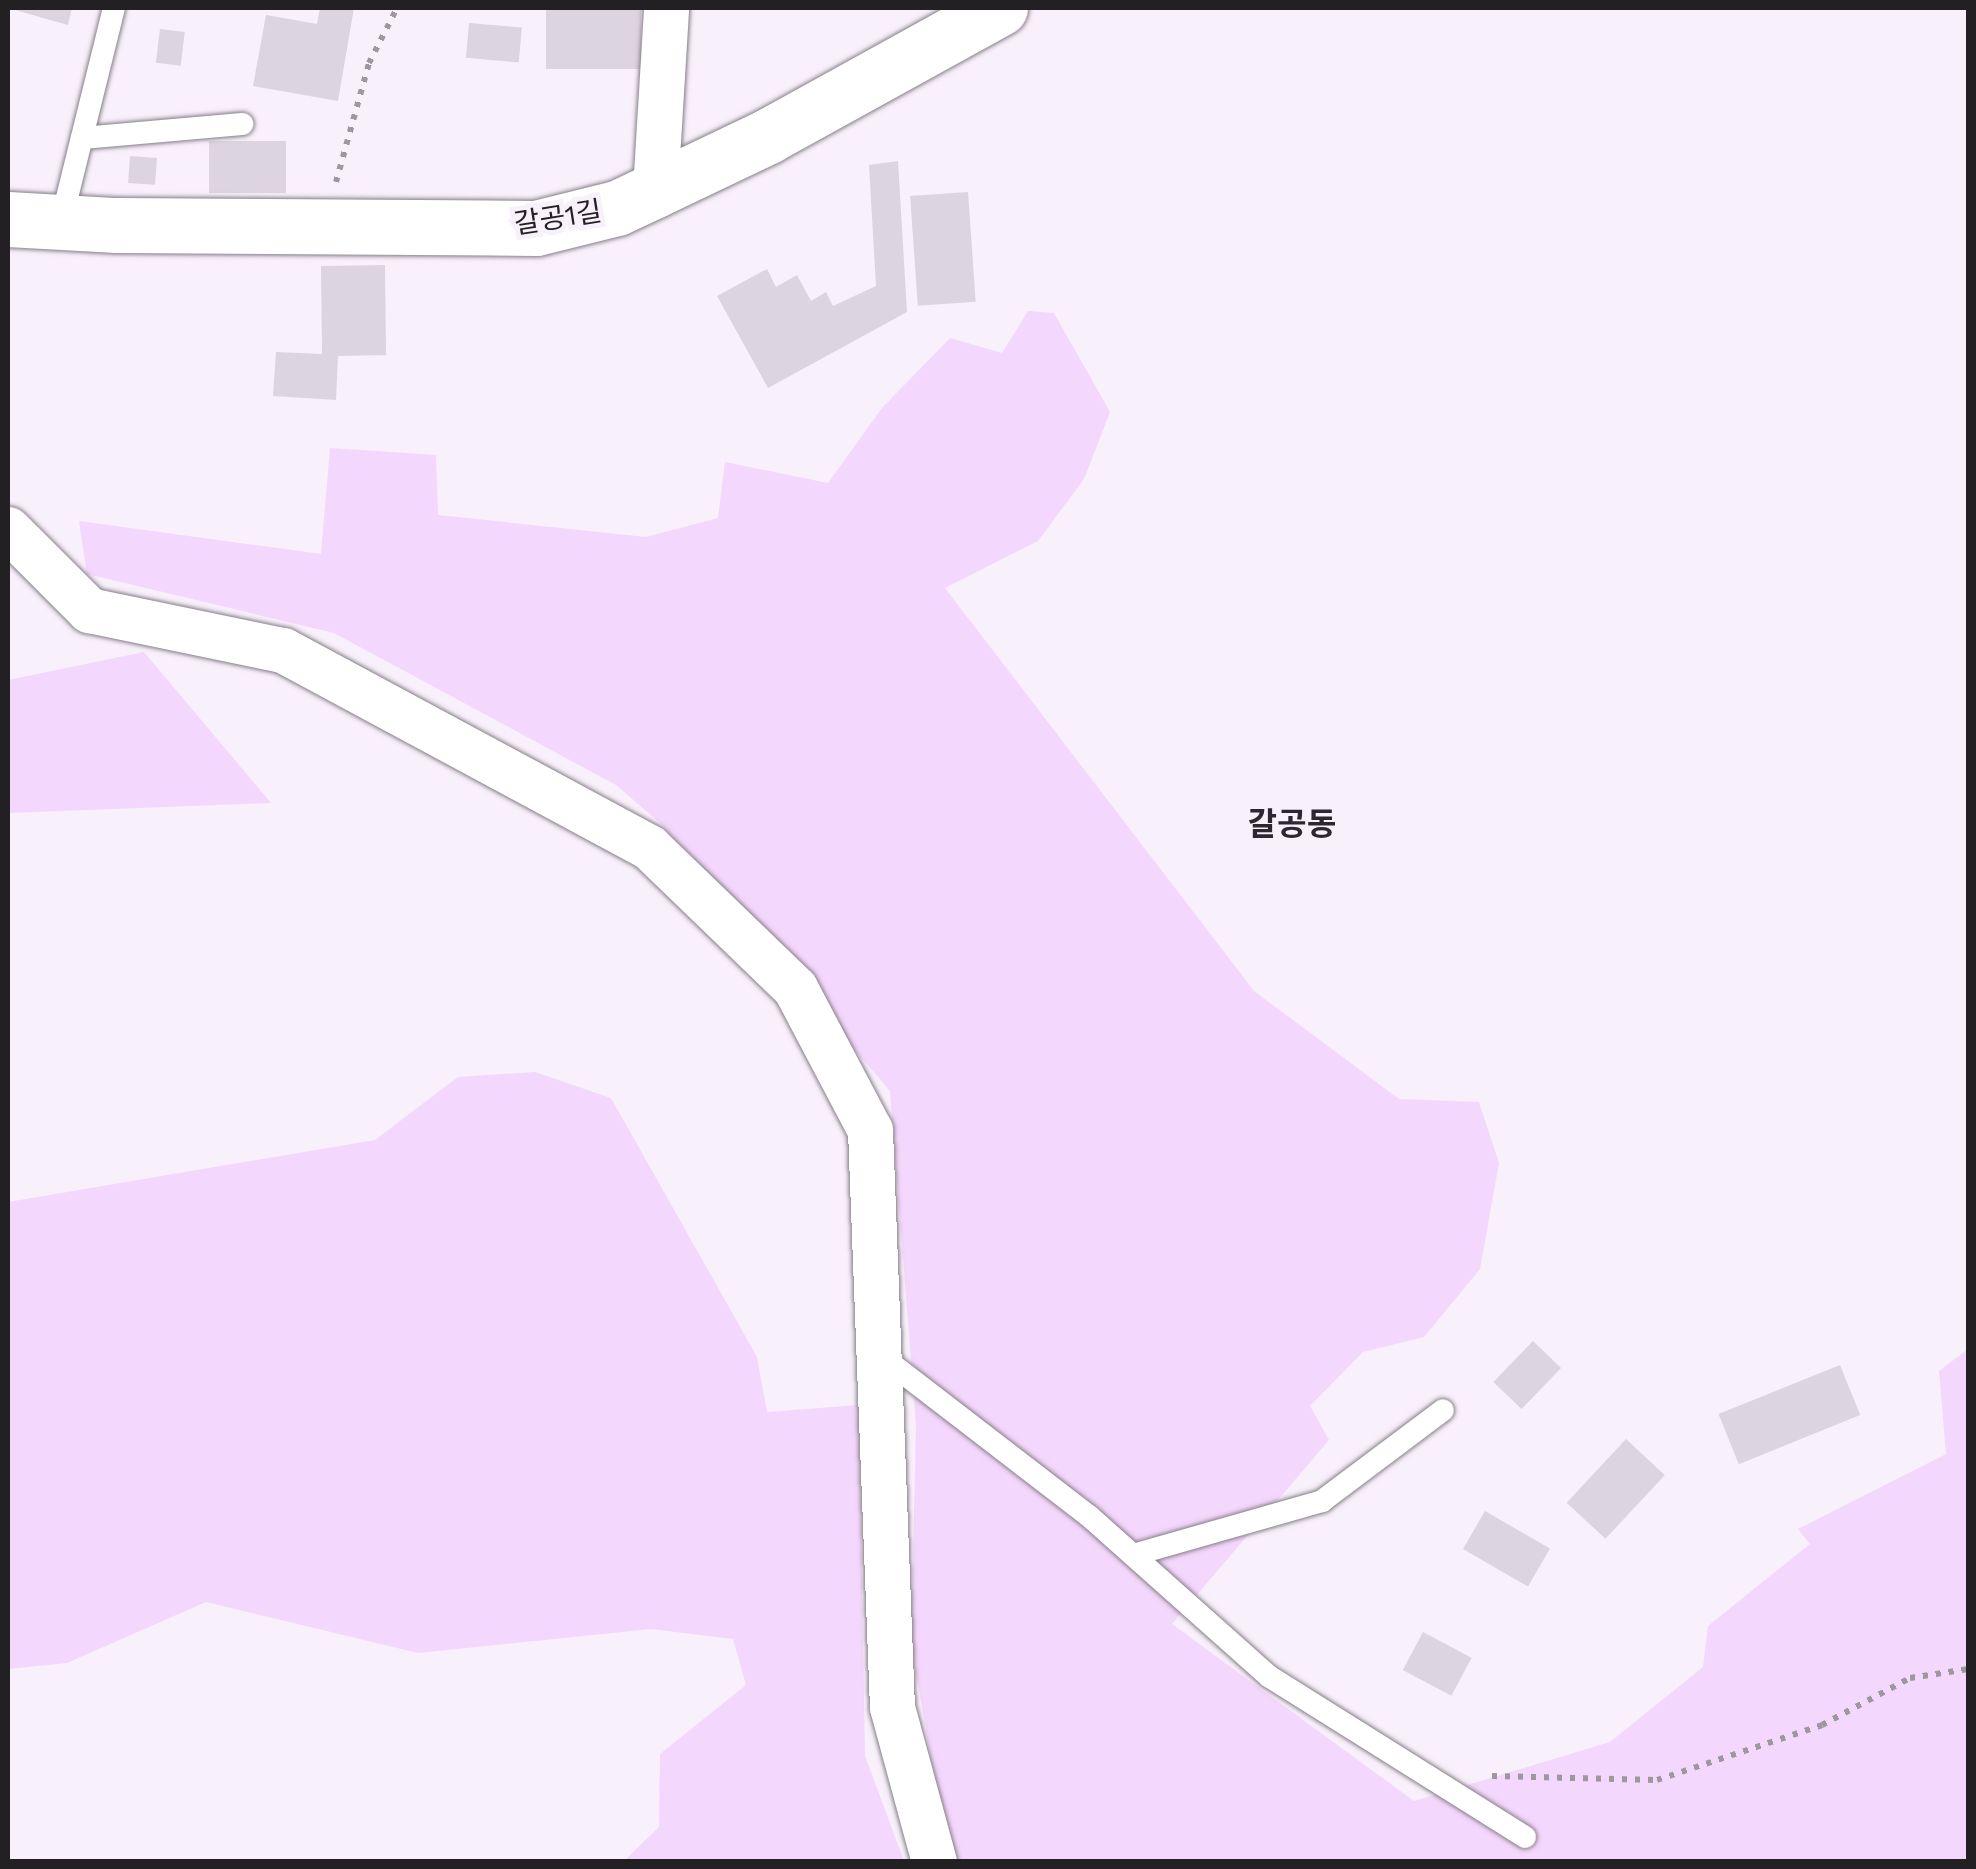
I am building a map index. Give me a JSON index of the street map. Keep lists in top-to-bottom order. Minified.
{"streets":{"street":["갈공1길"]},"districts":["갈공동"]}
